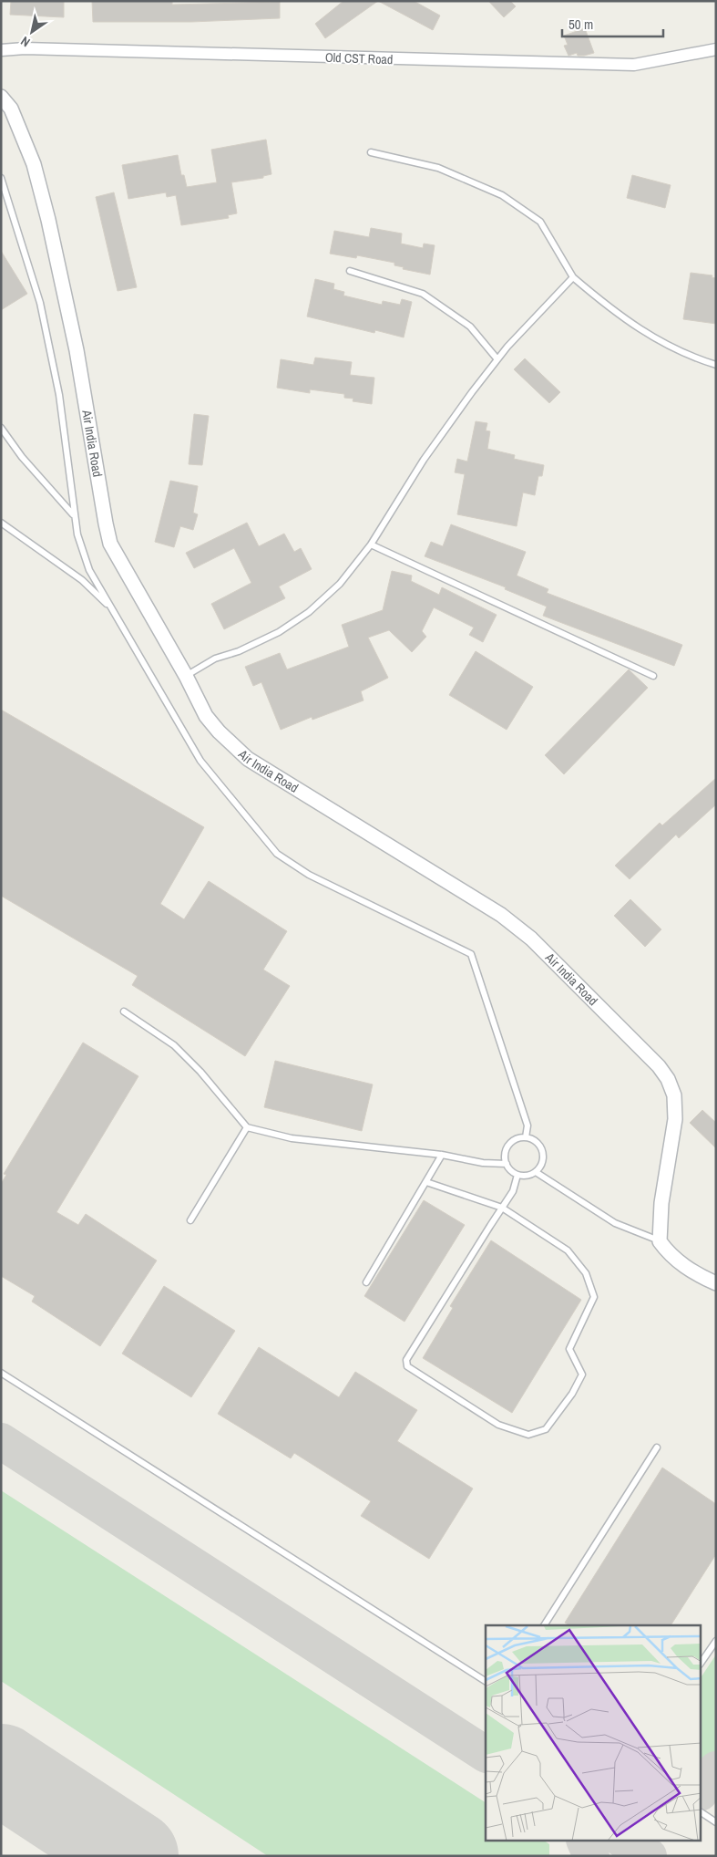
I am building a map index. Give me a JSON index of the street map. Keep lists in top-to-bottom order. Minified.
{"streets":{"street":["Old CST Road","Air India Road"]},"scale_bar":"50 m","north":"bottom left"}
